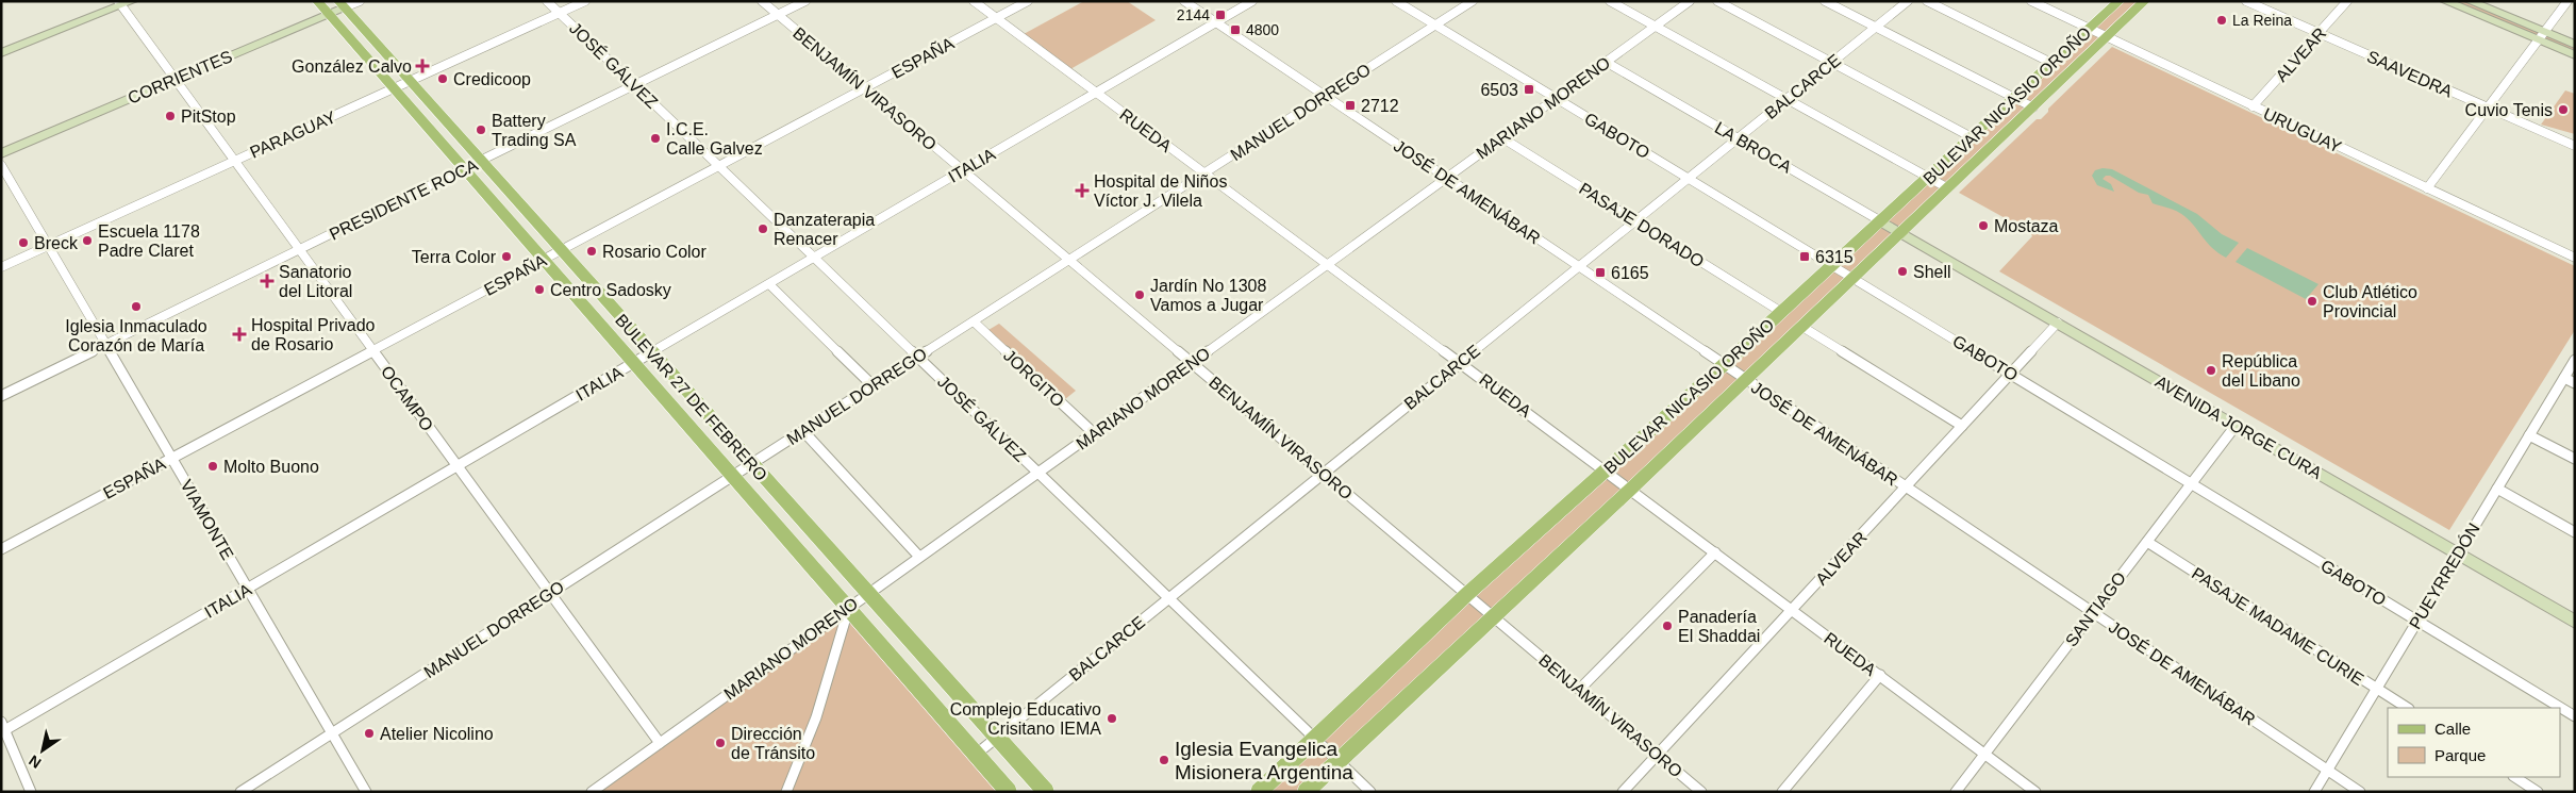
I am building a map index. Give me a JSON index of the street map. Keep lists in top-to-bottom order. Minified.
{"streets":{"main road":["CORRIENTES","BULEVAR NICASIO OROÑO","LA BROCA","BULEVAR 27 DE FEBRERO","AVENIDA JORGE CURA"],"street":["ALVEAR","ESPAÑA","JOSÉ GÁLVEZ","SAAVEDRA","BALCARCE","BENJAMÍN VIRASORO","MARIANO MORENO","MANUEL DORREGO","RUEDA","URUGUAY","PARAGUAY","GABOTO","ITALIA","JOSÉ DE AMENÁBAR","PRESIDENTE ROCA","PASAJE DORADO","JORGITO","OCAMPO","VIAMONTE","PUEYRREDÓN","SANTIAGO","PASAJE MADAME CURIE"]},"crossings":[["ALVEAR","SAAVEDRA"],["ALVEAR","BENJAMÍN VIRASORO"],["ALVEAR","RUEDA"],["ALVEAR","URUGUAY"],["ALVEAR","GABOTO"],["ALVEAR","JOSÉ DE AMENÁBAR"],["ALVEAR","AVENIDA JORGE CURA"],["ESPAÑA","JOSÉ GÁLVEZ"],["ESPAÑA","BENJAMÍN VIRASORO"],["ESPAÑA","RUEDA"],["ESPAÑA","BULEVAR 27 DE FEBRERO"],["ESPAÑA","OCAMPO"],["ESPAÑA","VIAMONTE"],["JOSÉ GÁLVEZ","BALCARCE"],["JOSÉ GÁLVEZ","BULEVAR NICASIO OROÑO"],["JOSÉ GÁLVEZ","MARIANO MORENO"],["JOSÉ GÁLVEZ","MANUEL DORREGO"],["JOSÉ GÁLVEZ","PARAGUAY"],["JOSÉ GÁLVEZ","ITALIA"],["JOSÉ GÁLVEZ","PRESIDENTE ROCA"],["CORRIENTES","BULEVAR 27 DE FEBRERO"],["CORRIENTES","OCAMPO"],["BALCARCE","BENJAMÍN VIRASORO"],["BALCARCE","RUEDA"],["BALCARCE","GABOTO"],["BALCARCE","LA BROCA"],["BALCARCE","JOSÉ DE AMENÁBAR"],["BALCARCE","PASAJE DORADO"],["BALCARCE","BULEVAR 27 DE FEBRERO"],["BENJAMÍN VIRASORO","BULEVAR NICASIO OROÑO"],["BENJAMÍN VIRASORO","MARIANO MORENO"],["BENJAMÍN VIRASORO","MANUEL DORREGO"],["BENJAMÍN VIRASORO","ITALIA"],["BENJAMÍN VIRASORO","PRESIDENTE ROCA"],["BULEVAR NICASIO OROÑO","RUEDA"],["BULEVAR NICASIO OROÑO","URUGUAY"],["BULEVAR NICASIO OROÑO","GABOTO"],["BULEVAR NICASIO OROÑO","LA BROCA"],["BULEVAR NICASIO OROÑO","JOSÉ DE AMENÁBAR"],["BULEVAR NICASIO OROÑO","PASAJE DORADO"],["BULEVAR NICASIO OROÑO","AVENIDA JORGE CURA"],["MARIANO MORENO","RUEDA"],["MARIANO MORENO","GABOTO"],["MARIANO MORENO","LA BROCA"],["MARIANO MORENO","JOSÉ DE AMENÁBAR"],["MARIANO MORENO","PASAJE DORADO"],["MARIANO MORENO","JORGITO"],["MARIANO MORENO","BULEVAR 27 DE FEBRERO"],["MARIANO MORENO","OCAMPO"],["MANUEL DORREGO","RUEDA"],["MANUEL DORREGO","GABOTO"],["MANUEL DORREGO","JOSÉ DE AMENÁBAR"],["MANUEL DORREGO","JORGITO"],["MANUEL DORREGO","BULEVAR 27 DE FEBRERO"],["MANUEL DORREGO","OCAMPO"],["MANUEL DORREGO","VIAMONTE"],["RUEDA","ITALIA"],["RUEDA","SANTIAGO"],["PARAGUAY","BULEVAR 27 DE FEBRERO"],["PARAGUAY","OCAMPO"],["PARAGUAY","VIAMONTE"],["GABOTO","PUEYRREDÓN"],["GABOTO","SANTIAGO"],["LA BROCA","AVENIDA JORGE CURA"],["ITALIA","JOSÉ DE AMENÁBAR"],["ITALIA","BULEVAR 27 DE FEBRERO"],["ITALIA","OCAMPO"],["ITALIA","VIAMONTE"],["JOSÉ DE AMENÁBAR","PUEYRREDÓN"],["JOSÉ DE AMENÁBAR","SANTIAGO"],["PRESIDENTE ROCA","BULEVAR 27 DE FEBRERO"],["PRESIDENTE ROCA","OCAMPO"],["PRESIDENTE ROCA","VIAMONTE"],["AVENIDA JORGE CURA","PUEYRREDÓN"],["AVENIDA JORGE CURA","SANTIAGO"],["PUEYRREDÓN","PASAJE MADAME CURIE"],["SANTIAGO","PASAJE MADAME CURIE"]],"places":{"transit":["2144","4800","6503","2712","6315","6165"],"other":["La Reina","Credicoop","Cuvio Tenis","PitStop","Battery Trading SA","I.C.E. Calle Galvez","Mostaza","Danzaterapia Renacer","Escuela 1178 Padre Claret","Breck","Rosario Color","Terra Color","Shell","Centro Sadosky","Jardín No 1308 Vamos a Jugar","Club Atlético Provincial","Iglesia Inmaculado Corazón de María","República del Libano","Molto Buono","Panadería El Shaddai","Complejo Educativo Crisitano IEMA","Atelier Nicolino","Dirección de Tránsito","Iglesia Evangelica Misionera Argentina"],"health":["González Calvo","Hospital de Niños Víctor J. Vilela","Sanatorio del Litoral","Hospital Privado de Rosario"]},"legend":["Calle","Parque"],"north":"bottom left"}
